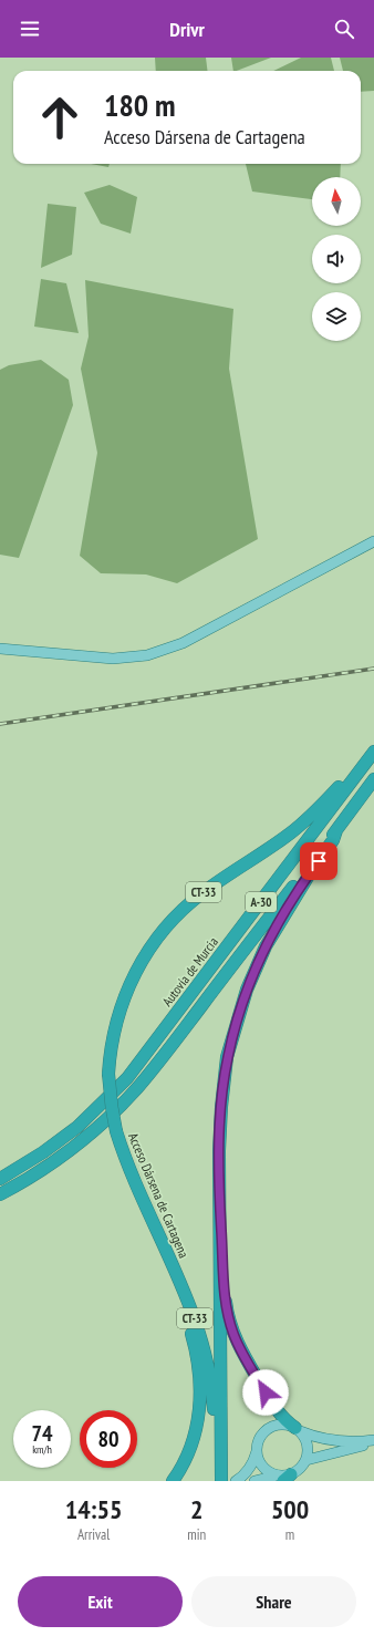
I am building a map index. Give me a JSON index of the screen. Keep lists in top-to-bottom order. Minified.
{"streets":{"highway":["CT-33","A-30","Autovía de Murcia","Acceso Dársena de Cartagena"]},"crossings":[["A-30","Acceso Dársena de Cartagena"],["Autovía de Murcia","Acceso Dársena de Cartagena"]],"north":"top","page":{"header":"Drivr","turn":["180 m","Acceso Dársena de Cartagena"],"speed":"74 km/h","limit":"80","eta":["14:55","Arrival","2","min","500","m"],"buttons":["Exit","Share"]}}
